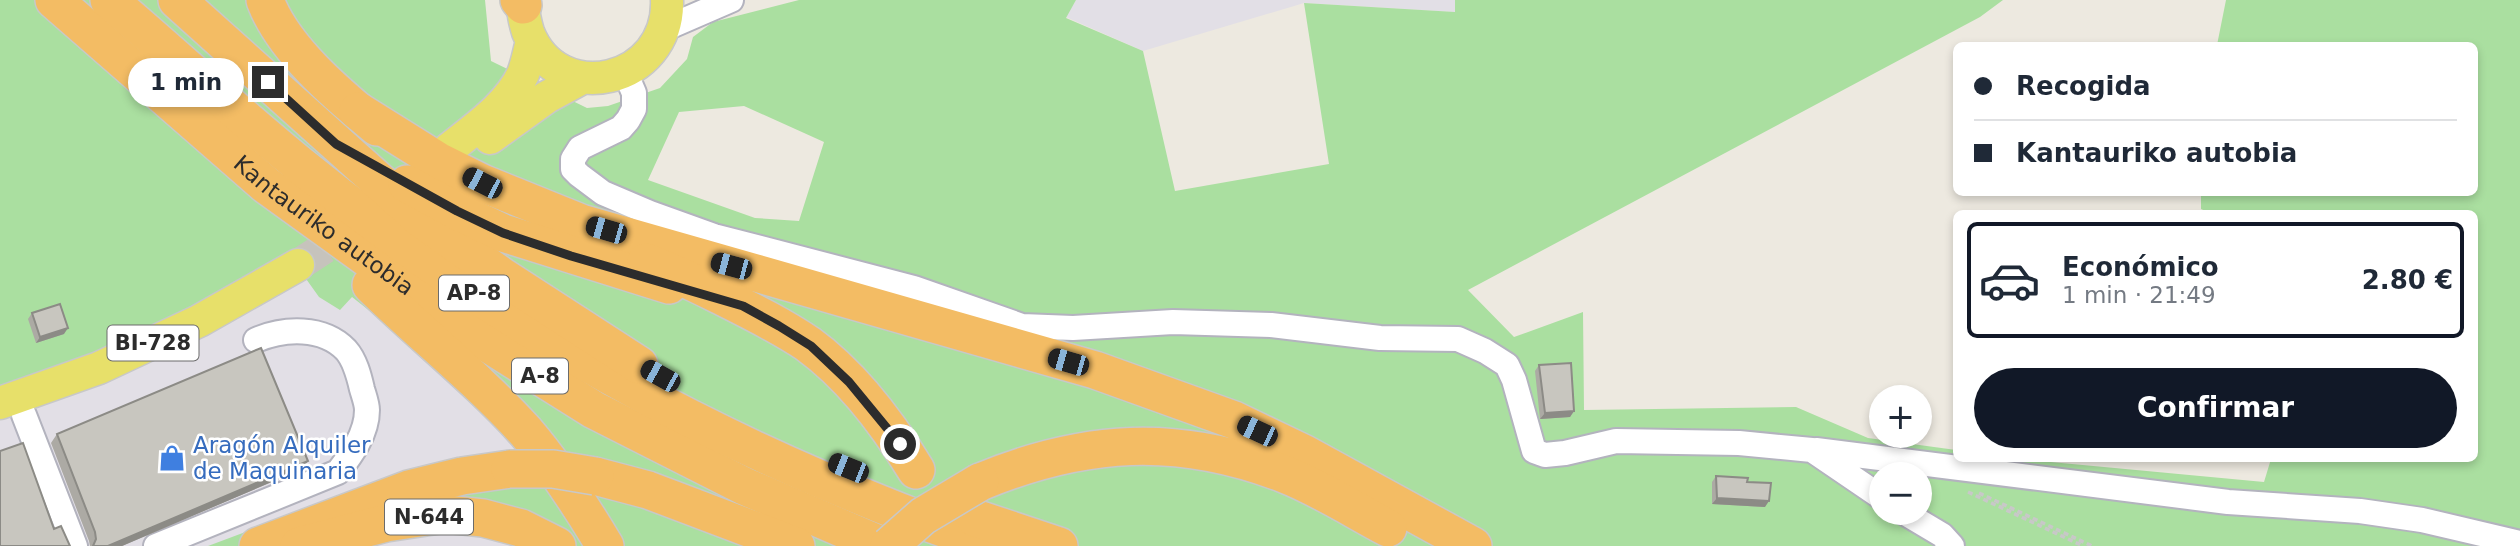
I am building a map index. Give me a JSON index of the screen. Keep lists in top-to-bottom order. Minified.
{"streets":{"highway":["Kantauriko autobia","AP-8","A-8","N-644"],"main road":["BI-728"]},"places":{"shop":["Aragón Alquiler de Maquinaria"]},"page":{"banner":["Recogida","Kantauriko autobia"],"bubble":"1 min","list":[{"name":"Económico","note":"1 min · 21:49","value":"2.80 €"}],"buttons":"Confirmar","map_buttons":["+","−"]}}
